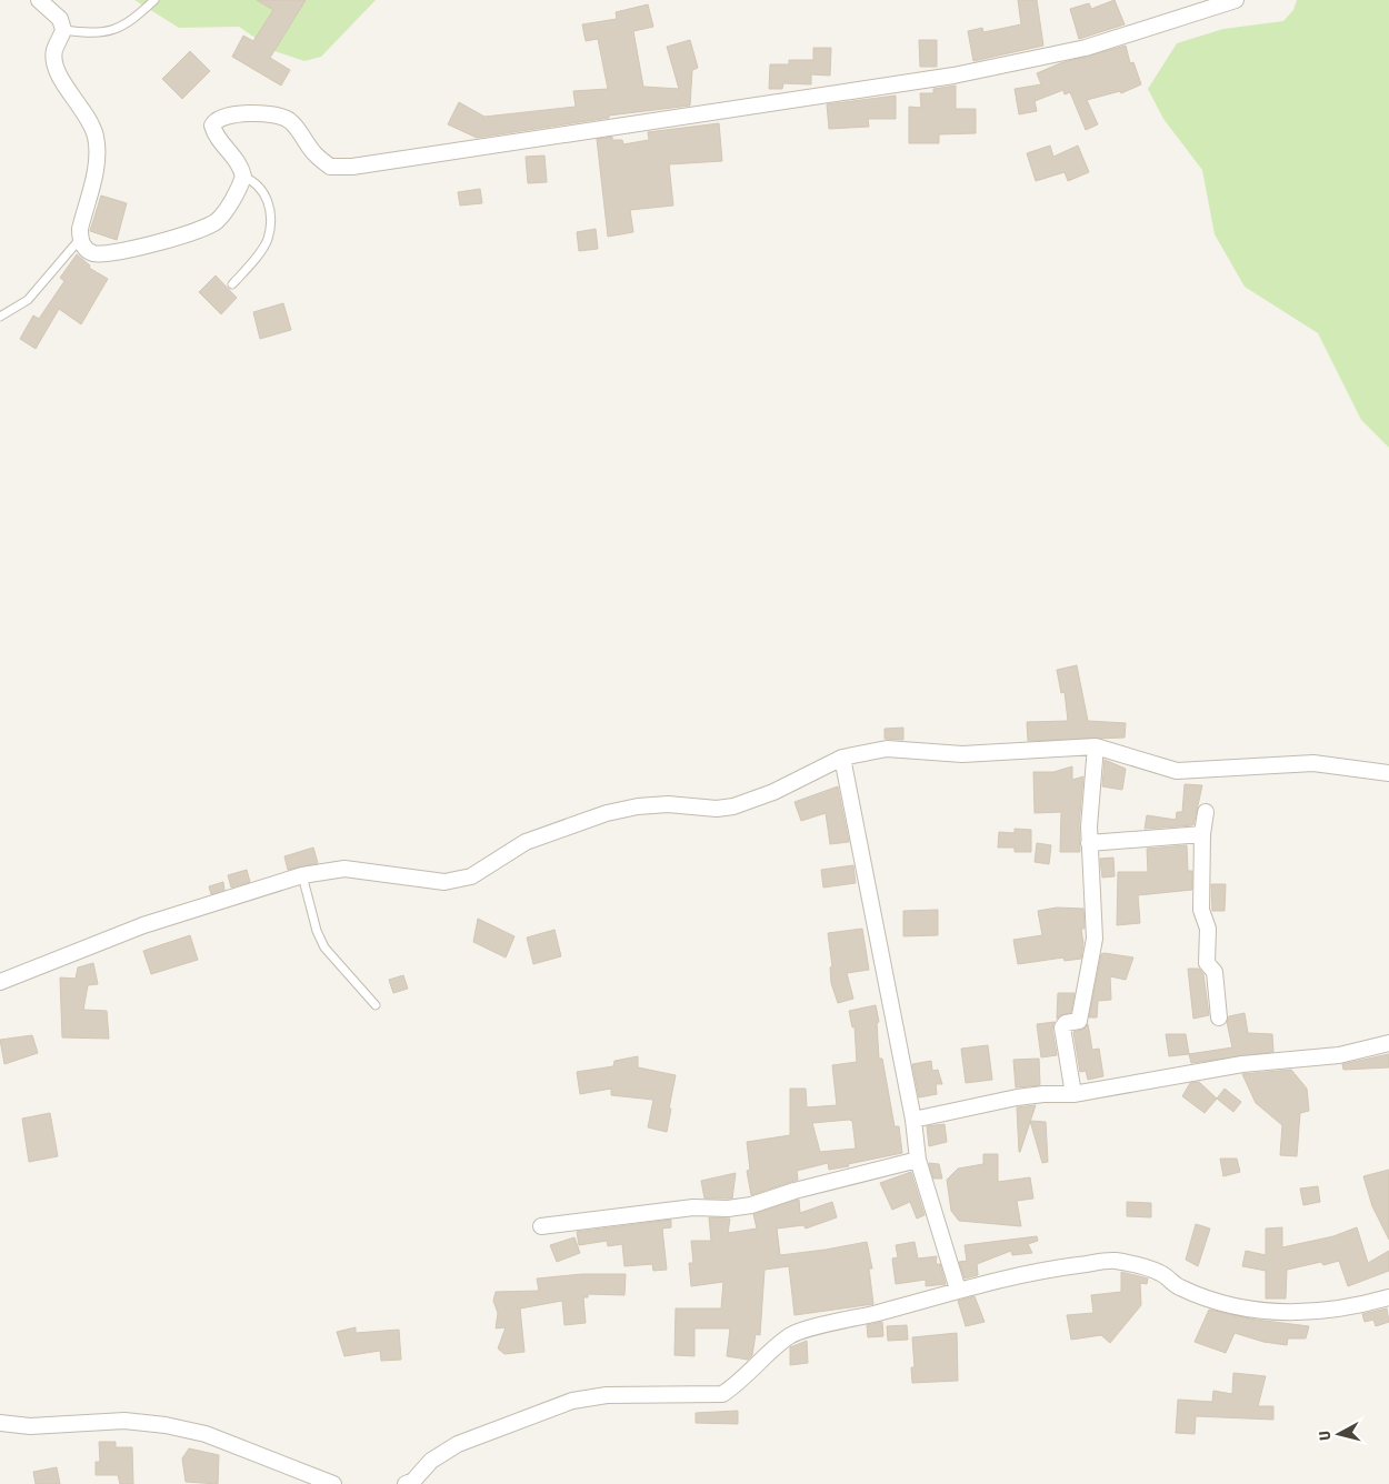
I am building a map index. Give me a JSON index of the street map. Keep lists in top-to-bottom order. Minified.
{"north":"left"}
